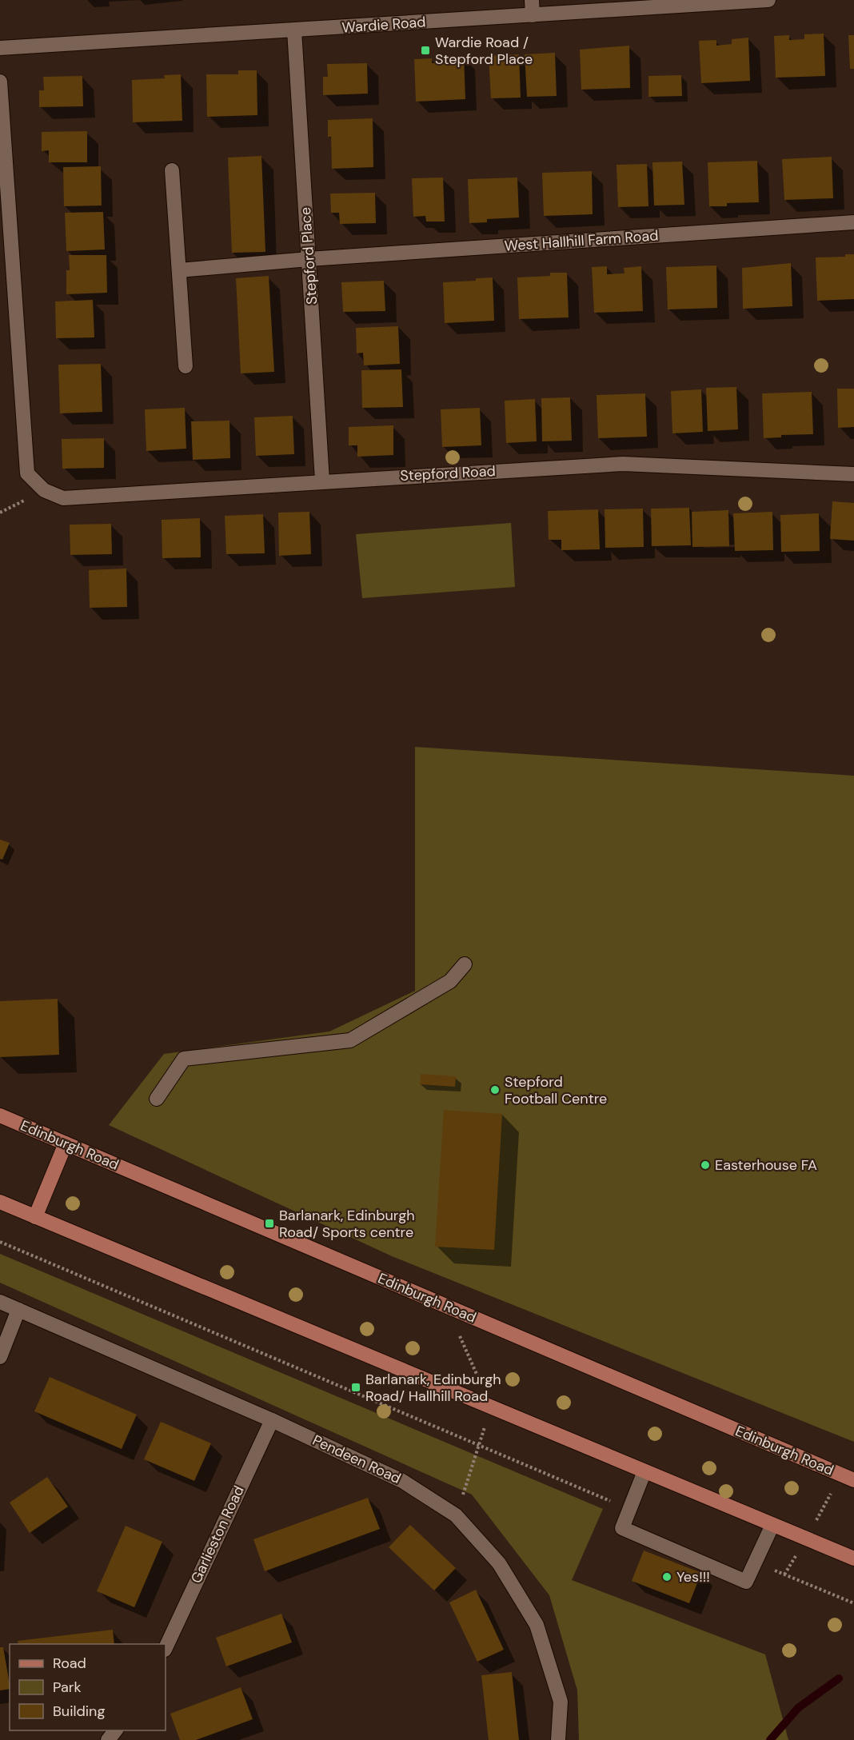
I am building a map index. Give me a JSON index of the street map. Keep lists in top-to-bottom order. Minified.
{"streets":{"main road":["Edinburgh Road"],"street":["Wardie Road","West Hallhill Farm Road","Stepford Place","Stepford Road","Pendeen Road","Garlieston Road"]},"crossings":[["Wardie Road","Stepford Place"],["West Hallhill Farm Road","Stepford Place"],["Stepford Place","Stepford Road"],["Pendeen Road","Garlieston Road"]],"places":{"transit":["Wardie Road / Stepford Place","Barlanark, Edinburgh Road/ Sports centre","Barlanark, Edinburgh Road/ Hallhill Road"],"other":["Stepford Football Centre","Easterhouse FA","Yes!!!"]},"legend":["Road","Park","Building"]}
